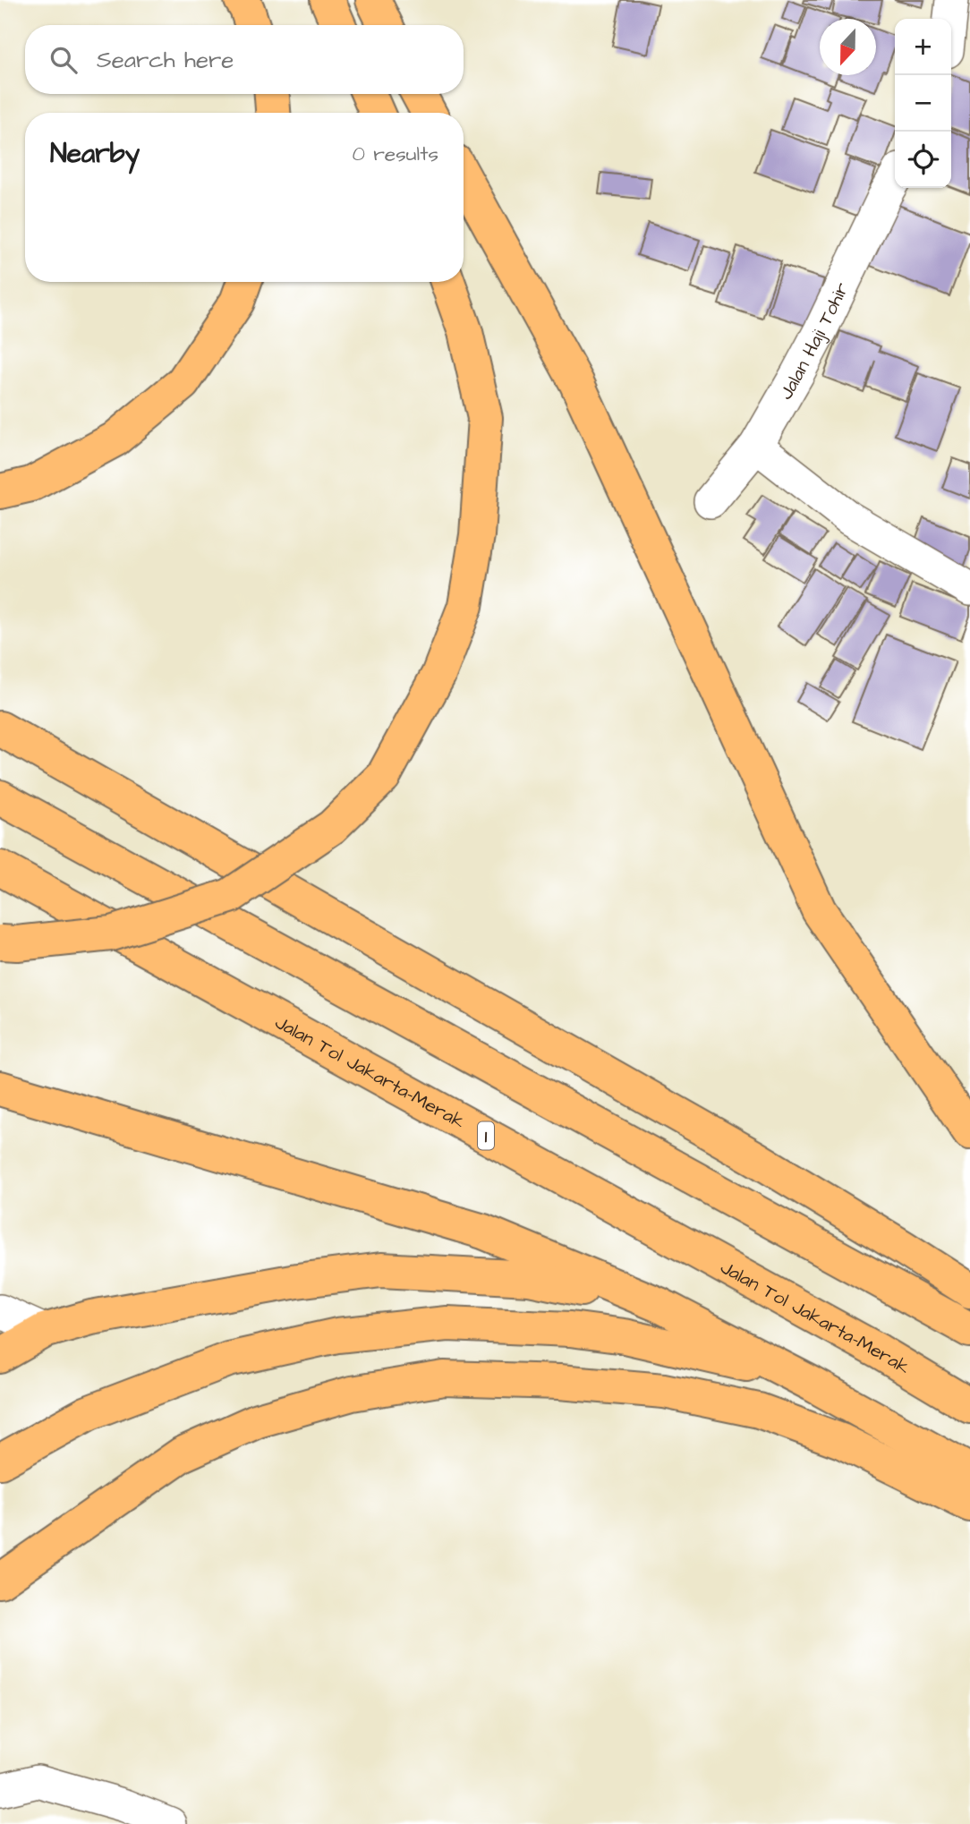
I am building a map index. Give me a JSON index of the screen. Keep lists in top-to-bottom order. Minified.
{"streets":{"highway":["Jalan Tol Jakarta–Merak","1"],"street":["Jalan Haji Tohir"]},"north":"bottom","page":{"map_buttons":["+","−"],"search":"Search here","heading":["Nearby","0 results"]}}
